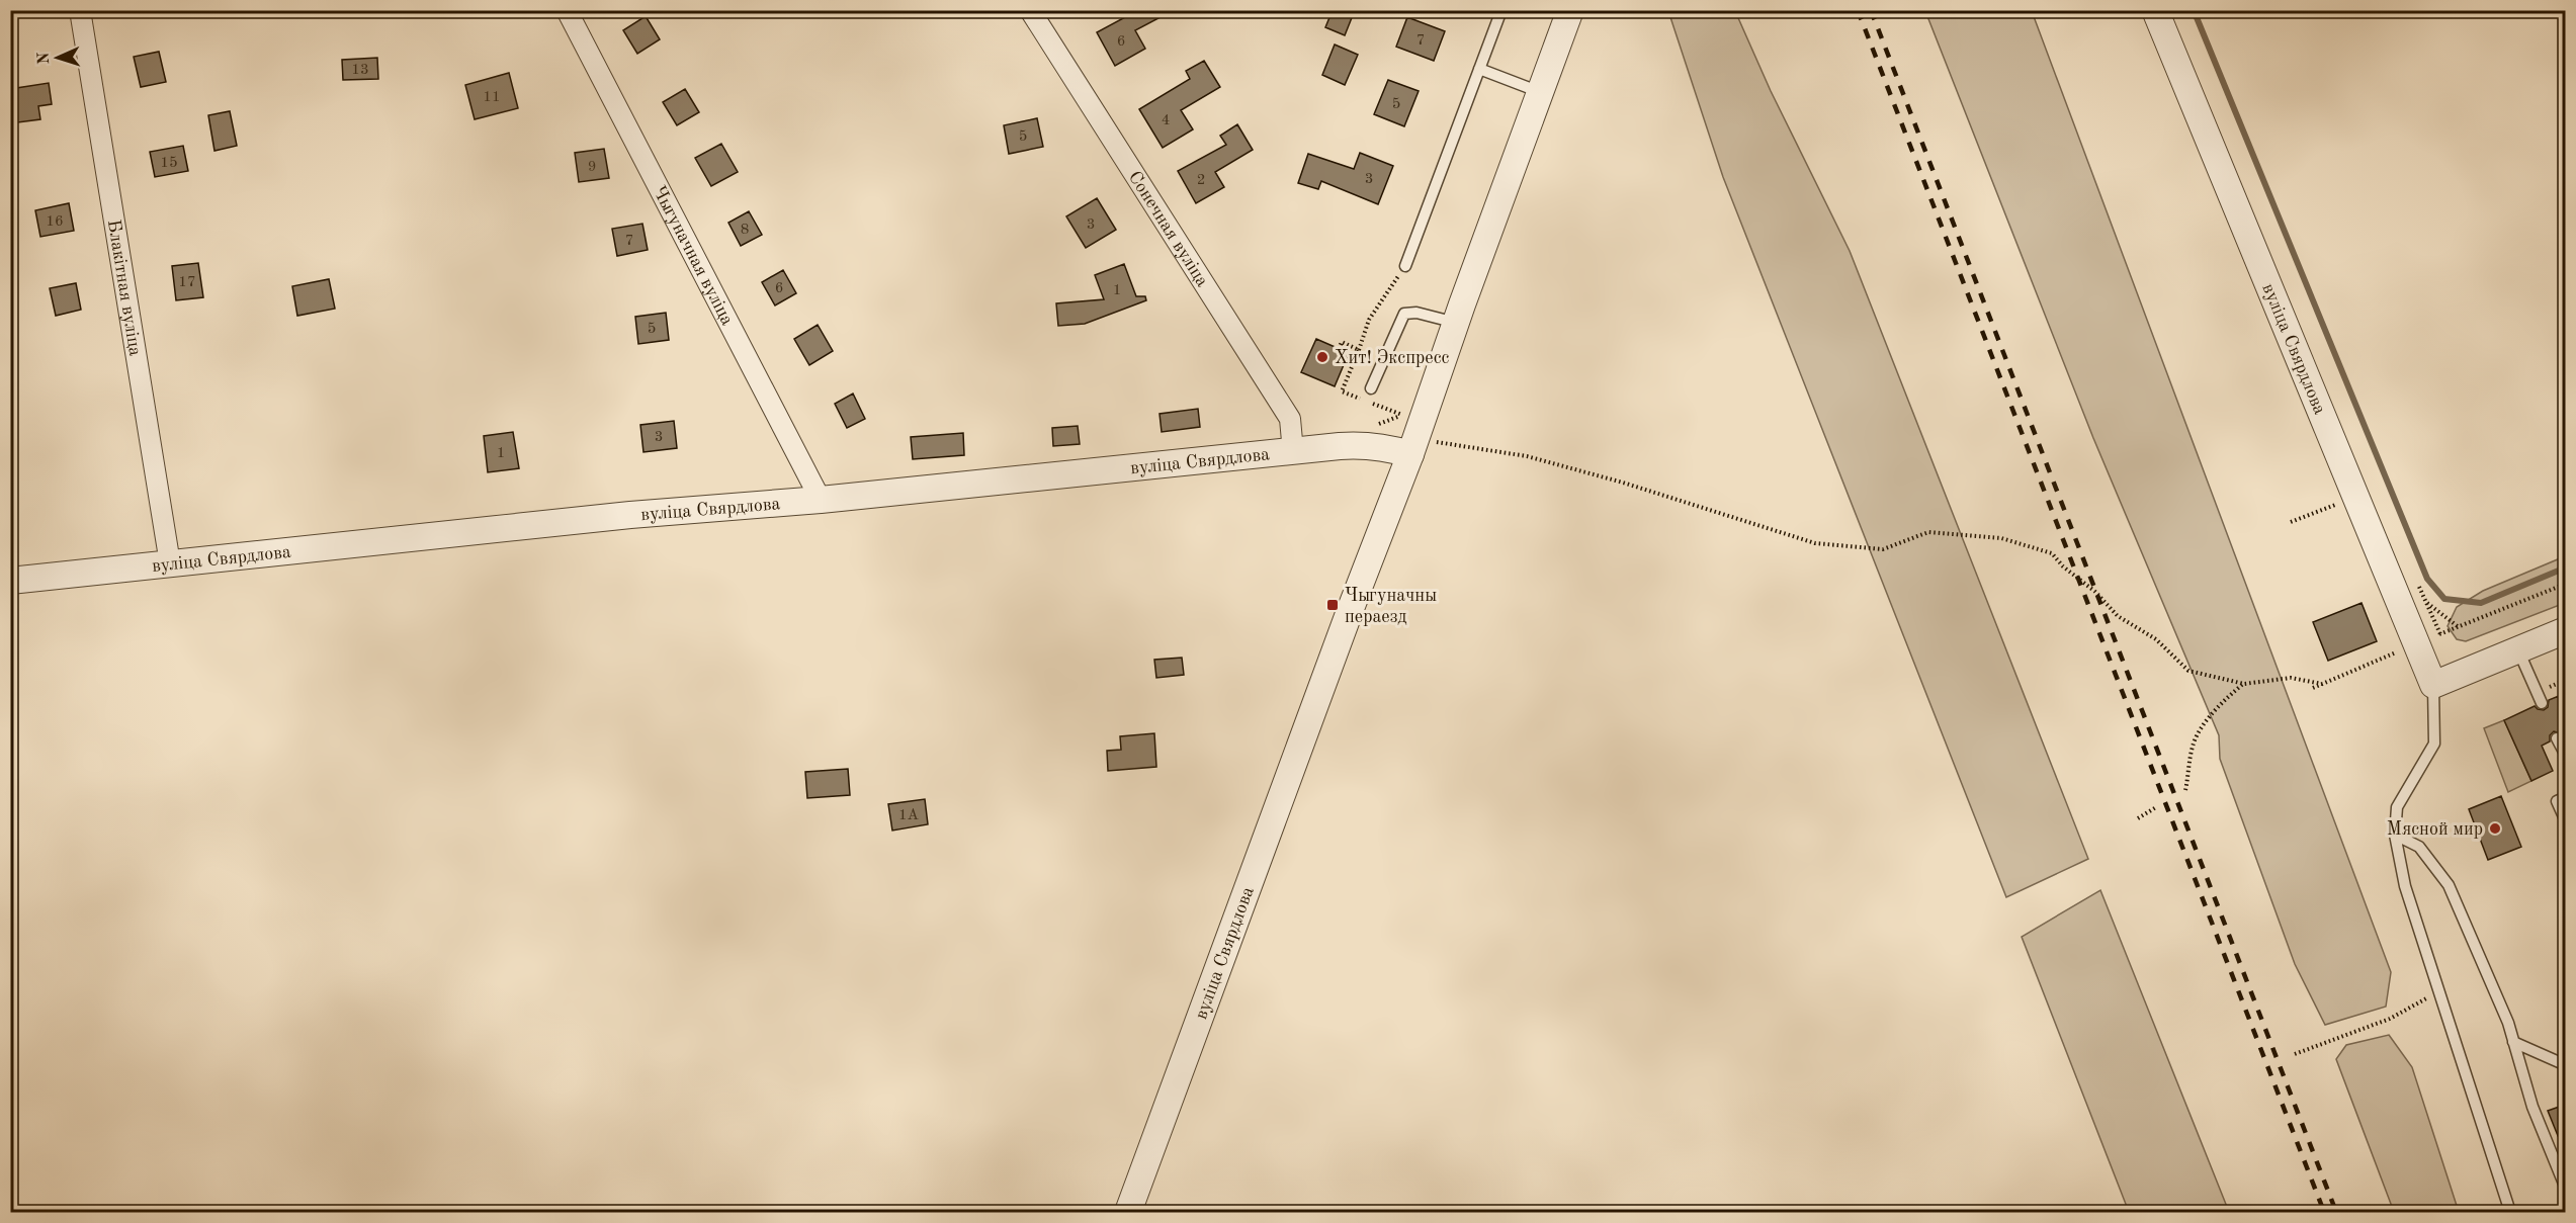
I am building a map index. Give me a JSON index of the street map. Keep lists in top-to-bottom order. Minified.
{"streets":{"street":["Сонечная вуліца","Чыгуначная вуліца","Блакітная вуліца","вуліца Свярдлова"]},"crossings":[["Сонечная вуліца","вуліца Свярдлова"],["Чыгуначная вуліца","вуліца Свярдлова"],["Блакітная вуліца","вуліца Свярдлова"]],"places":{"other":["Хит! Экспресс","Мясной мир"],"transit":["Чыгуначны пераезд"]},"house_numbers":["7","6","13","11","5","4","5","15","9","3","2","16","3","8","7","17","6","1","5","3","1","1А"],"north":"left"}
